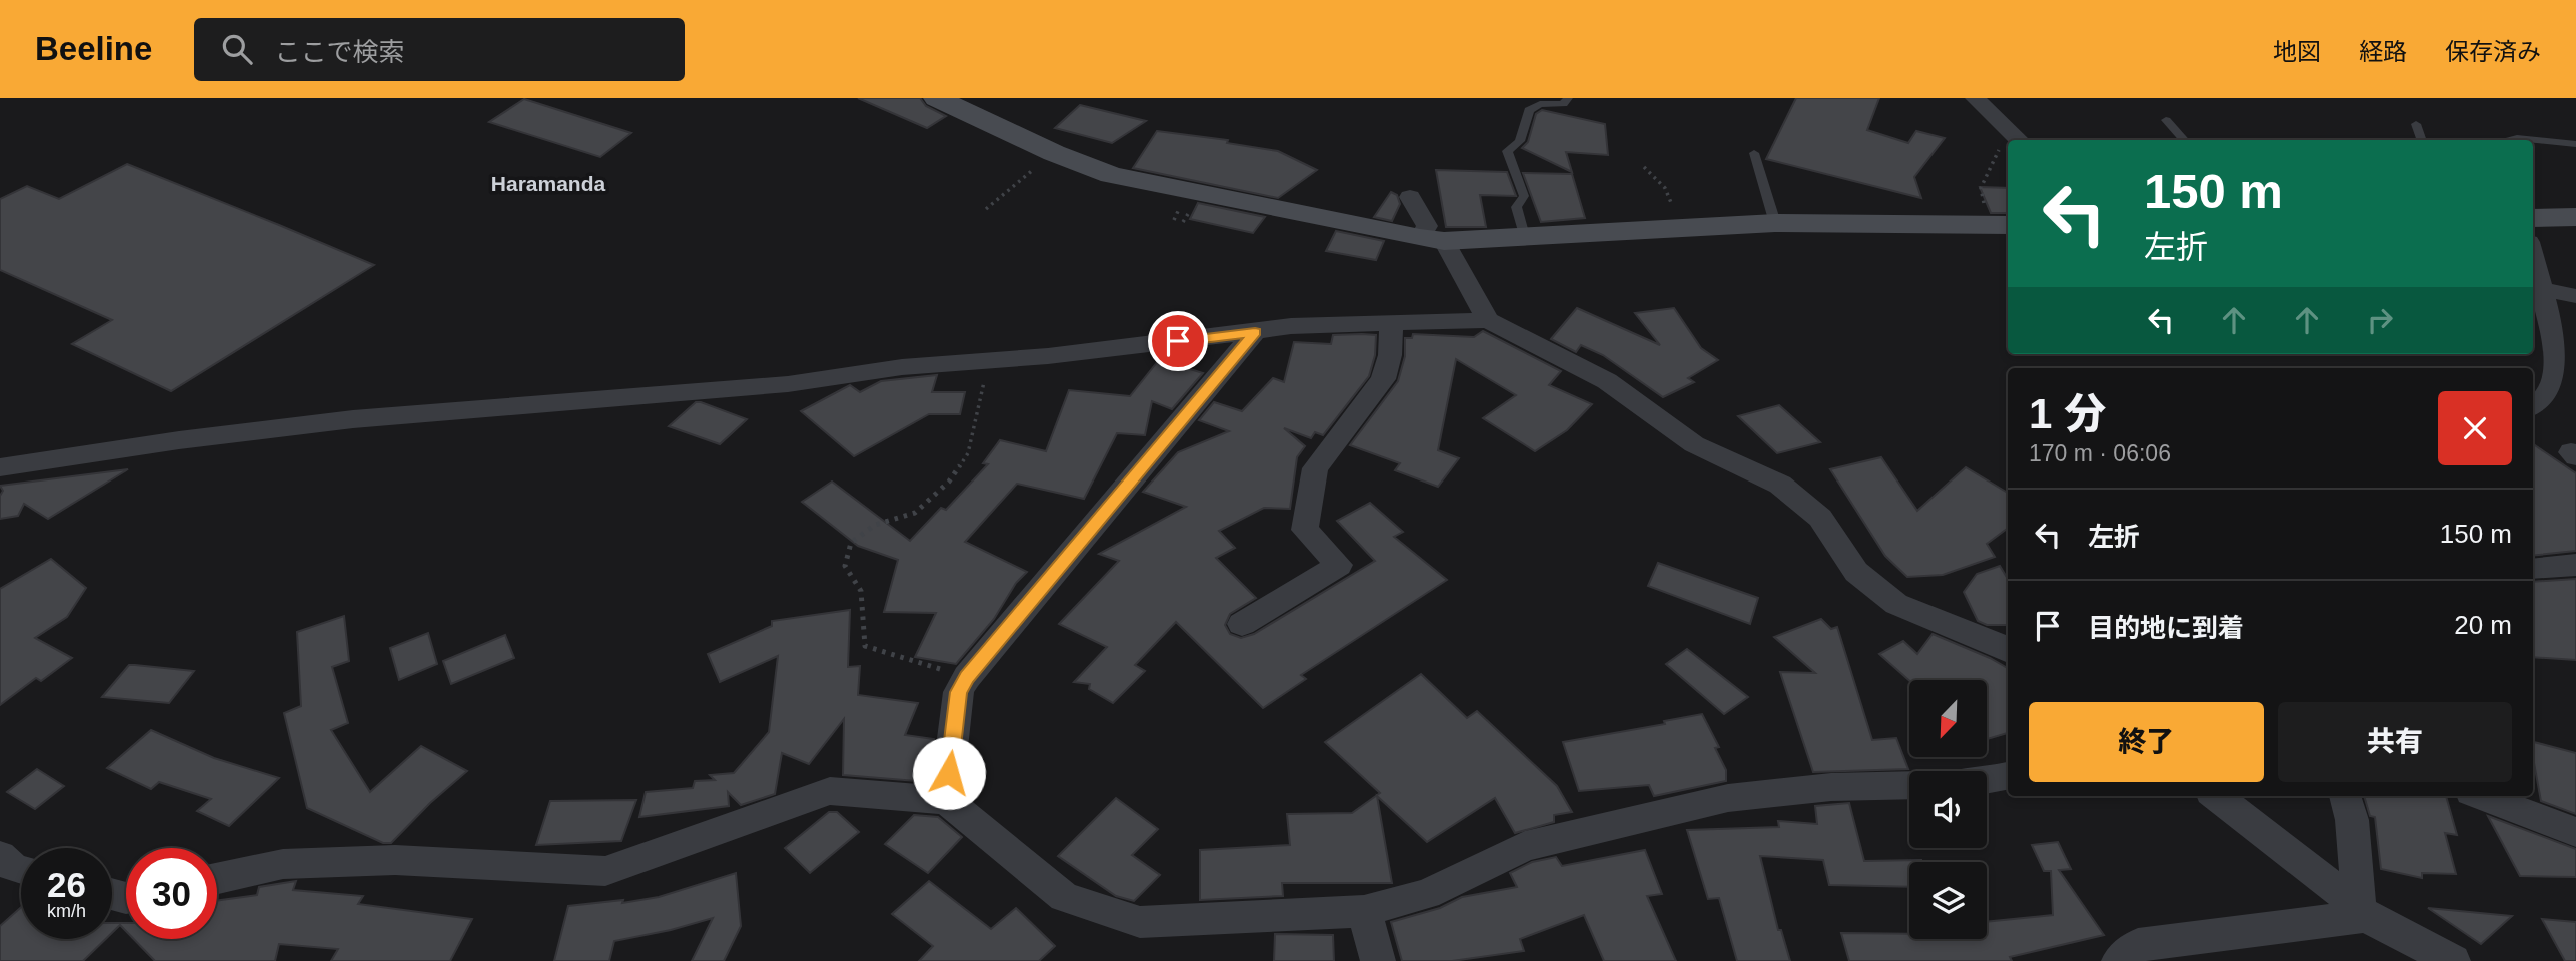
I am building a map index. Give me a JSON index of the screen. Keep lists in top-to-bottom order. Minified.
{"districts":["Haramanda"],"north":"bottom left","page":{"header":"Beeline","search":"ここで検索","nav":["地図","経路","保存済み"],"turn":["150 m","左折"],"heading":["1 分","170 m · 06:06"],"list":[{"name":"左折","value":"150 m"},{"name":"目的地に到着","value":"20 m"}],"buttons":["終了","共有"],"speed":"26 km/h","limit":"30"}}
